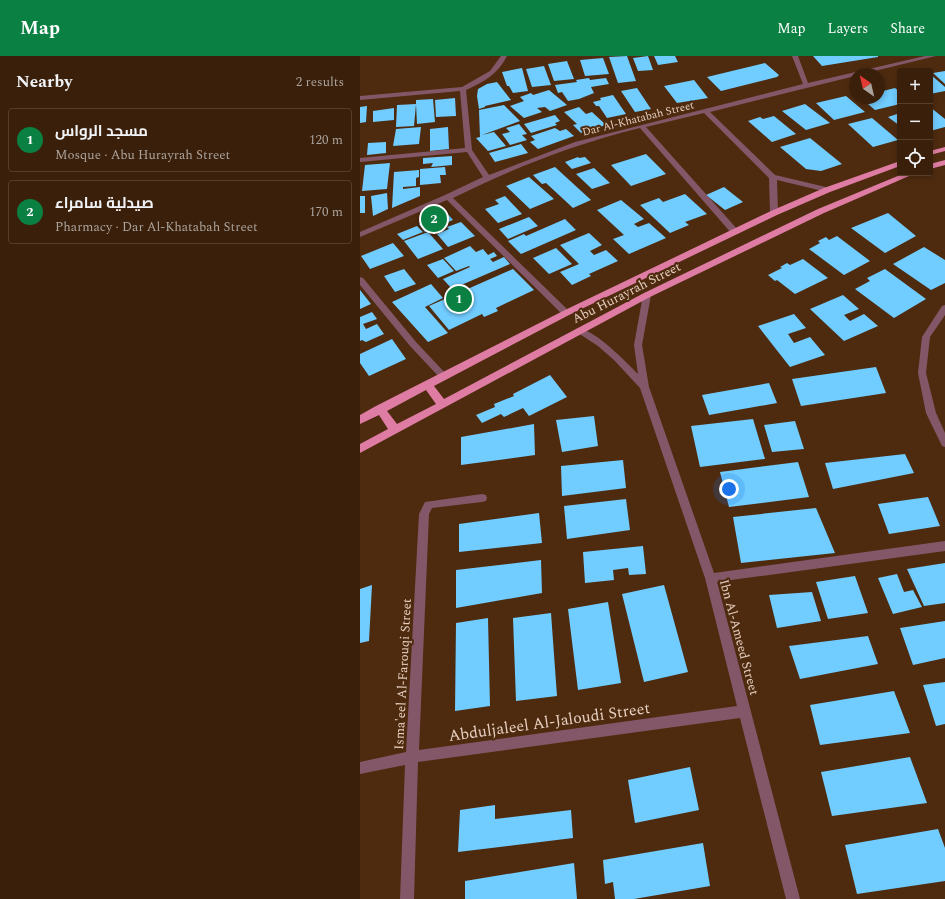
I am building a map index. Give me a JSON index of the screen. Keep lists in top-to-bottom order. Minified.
{"streets":{"highway":["Abu Hurayrah Street"],"street":["Dar Al-Khatabah Street","Ibn Al-Ameed Street","Isma'eel Al-Farouqi Street","Abduljaleel Al-Jaloudi Street"]},"crossings":[["Abu Hurayrah Street","Ibn Al-Ameed Street"],["Ibn Al-Ameed Street","Abduljaleel Al-Jaloudi Street"],["Isma'eel Al-Farouqi Street","Abduljaleel Al-Jaloudi Street"]],"north":"top left","page":{"header":"Map","nav":["Map","Layers","Share"],"heading":["Nearby","2 results"],"map_buttons":["+","−"],"list":[{"mark":"1","name":"مسجد الرواس","note":"Mosque · Abu Hurayrah Street","value":"120 m"},{"mark":"2","name":"صيدلية سامراء","note":"Pharmacy · Dar Al-Khatabah Street","value":"170 m"}],"pins":["2","1"]}}
